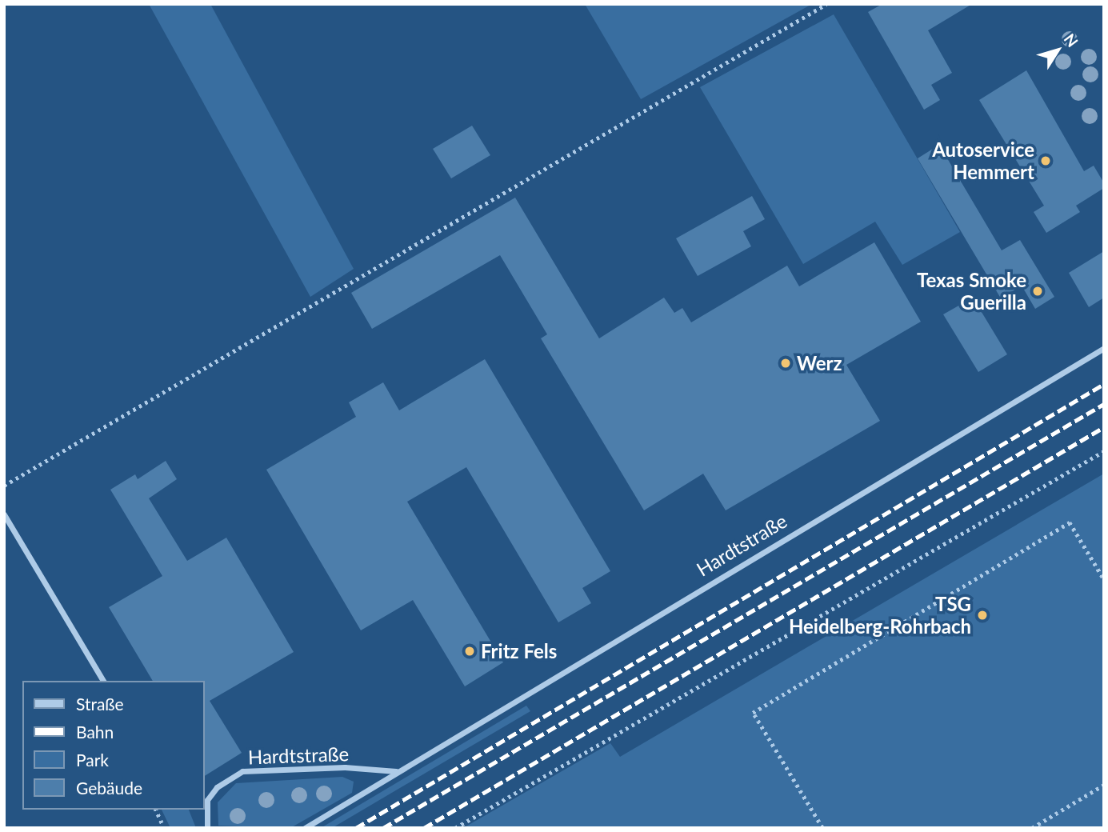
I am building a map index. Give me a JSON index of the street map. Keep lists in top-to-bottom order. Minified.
{"streets":{"street":["Hardtstraße"]},"places":["Autoservice Hemmert","Texas Smoke Guerilla","Werz","TSG Heidelberg-Rohrbach","Fritz Fels"],"legend":["Straße","Bahn","Park","Gebäude"],"north":"top right"}
